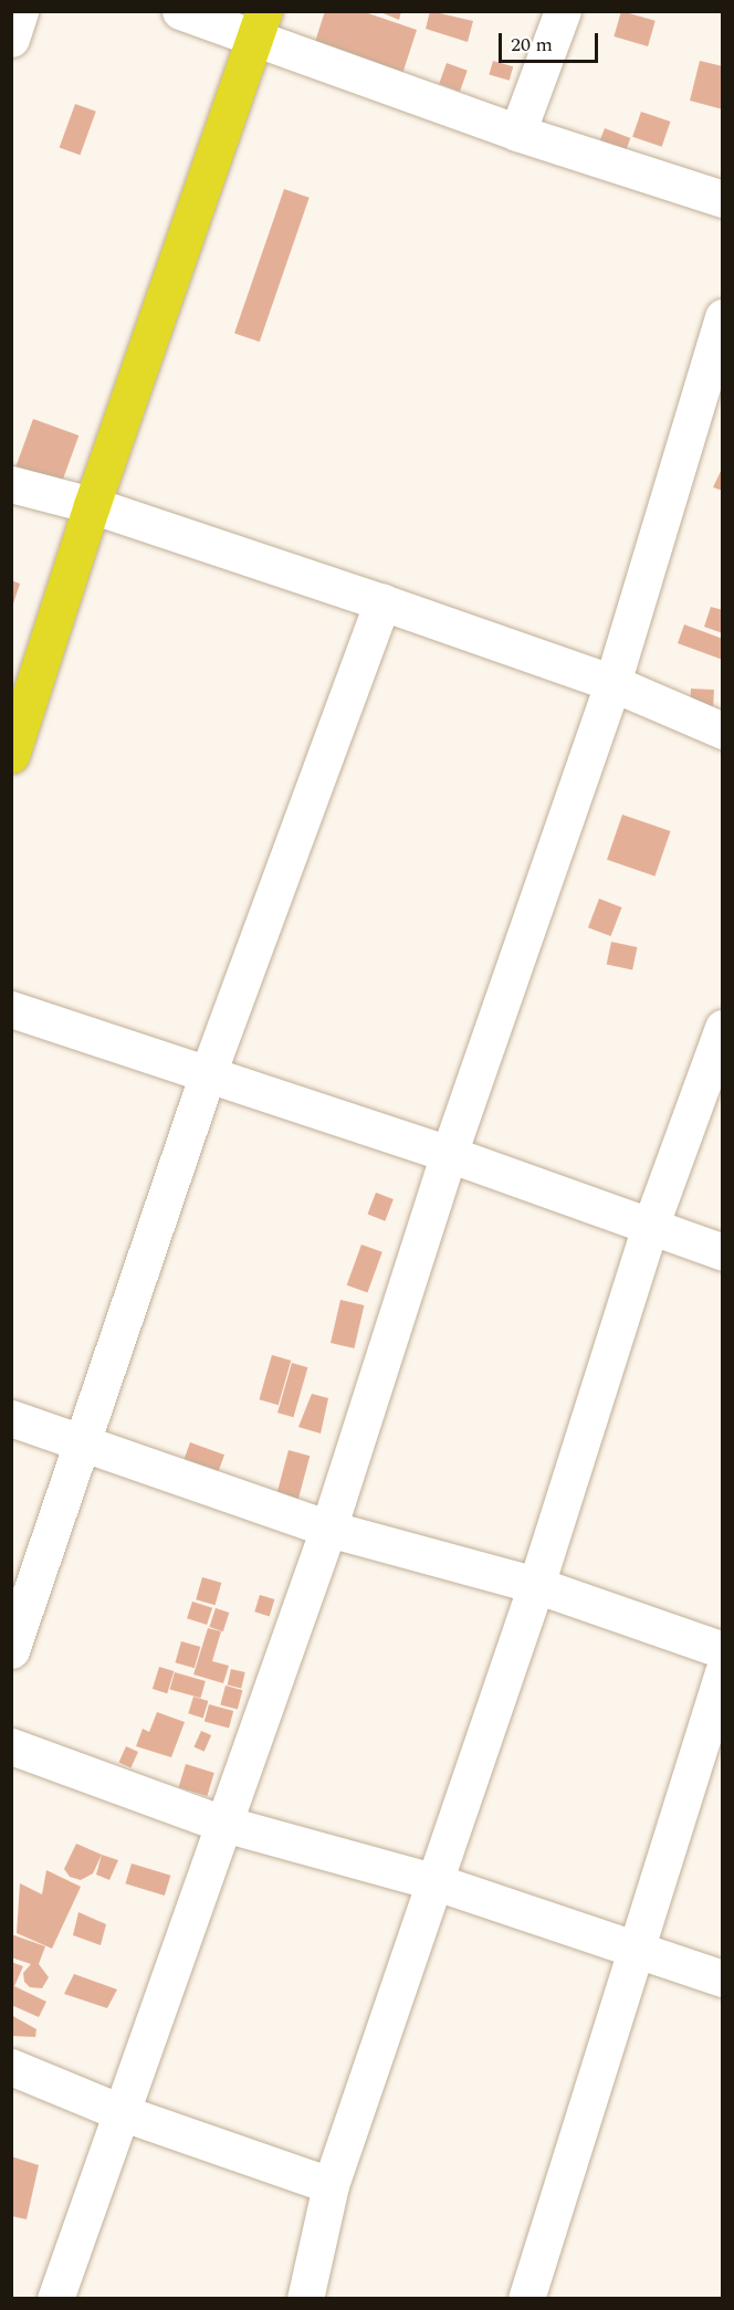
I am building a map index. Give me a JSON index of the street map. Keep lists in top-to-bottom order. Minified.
{"scale_bar":"20 m"}
